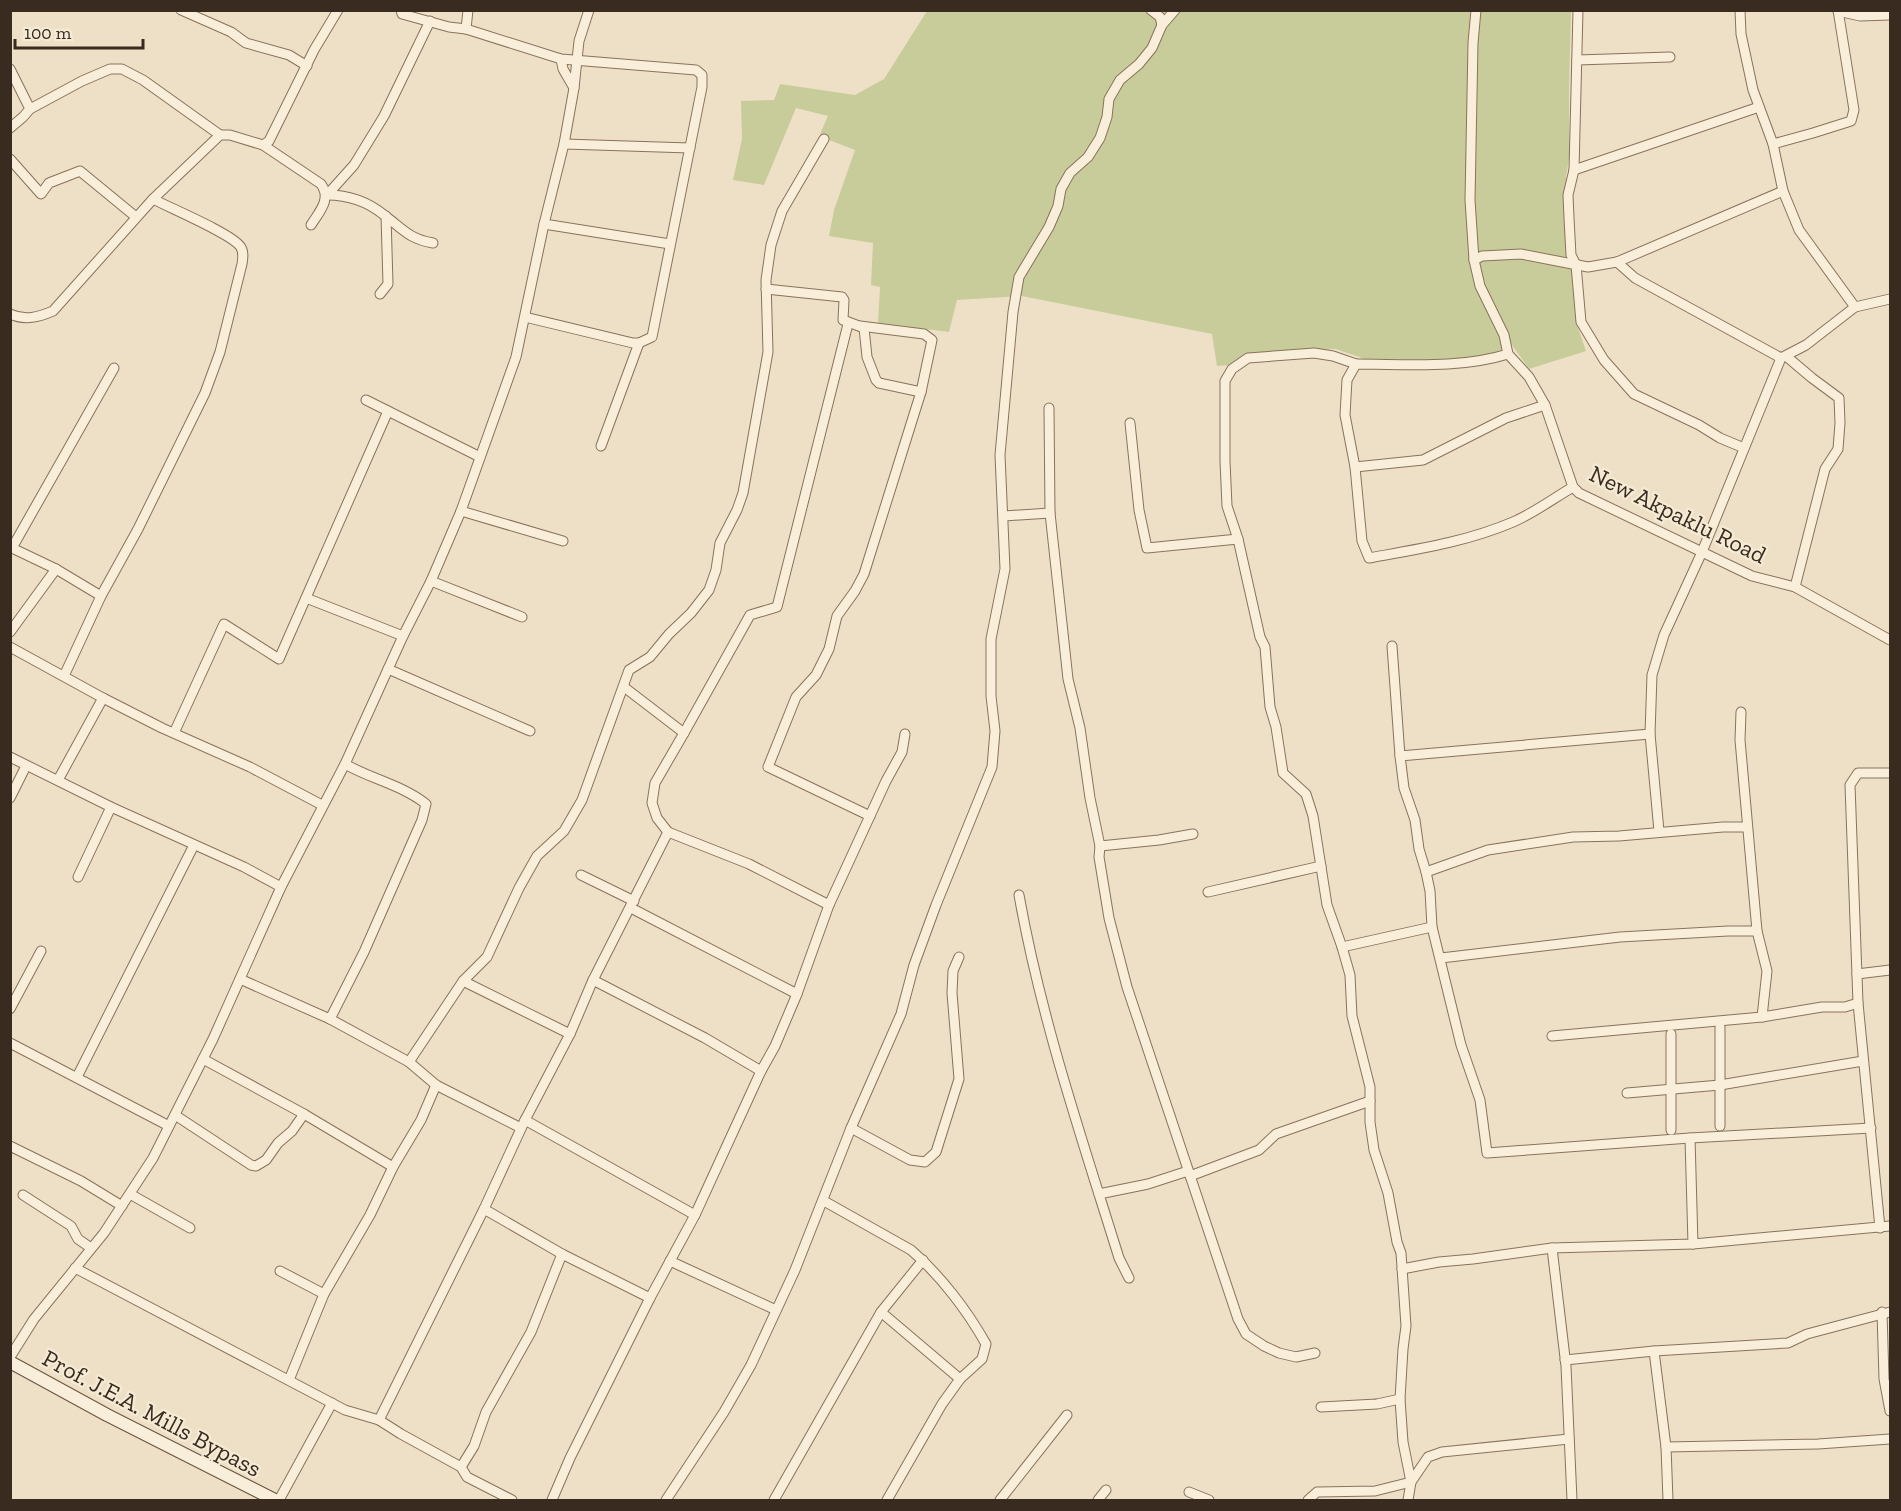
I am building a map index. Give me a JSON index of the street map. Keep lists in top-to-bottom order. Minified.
{"streets":{"street":["New Akpaklu Road","Prof. J.E.A. Mills Bypass"]},"scale_bar":"100 m"}
